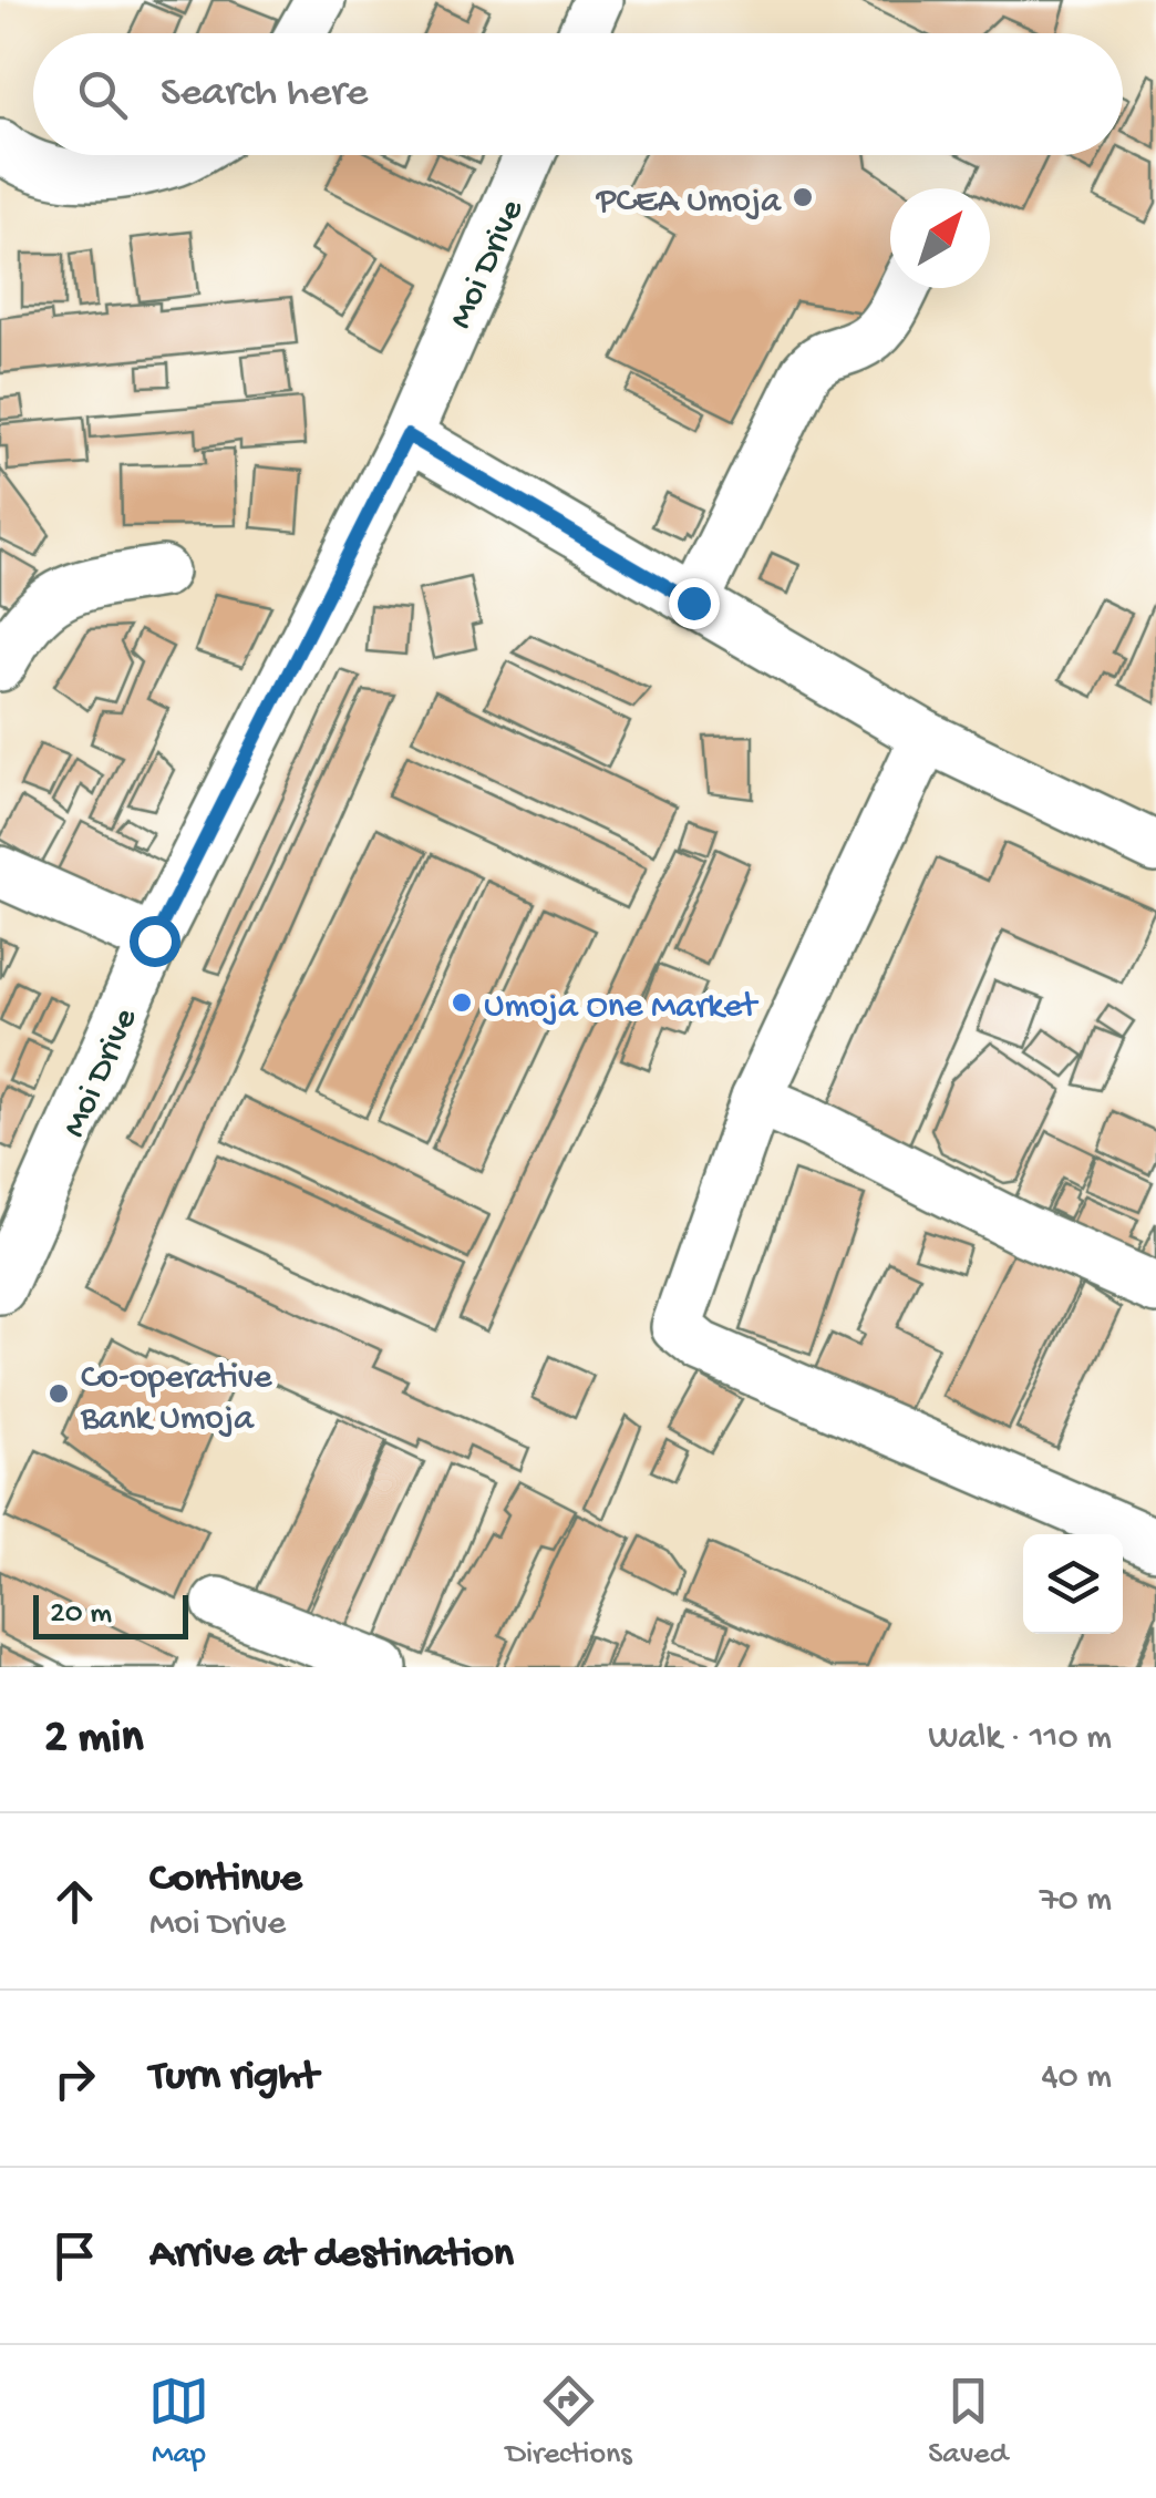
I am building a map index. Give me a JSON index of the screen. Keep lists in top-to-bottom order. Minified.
{"streets":{"street":["Moi Drive"]},"places":["PCEA Umoja","Umoja One Market","Co-operative Bank Umoja"],"scale_bar":"20 m","north":"top right","page":{"search":"Search here","scale":"20 m","heading":["2 min","Walk · 110 m"],"list":[["Continue","Moi Drive","70 m"],["Turn right","40 m"],"Arrive at destination"],"nav":["Map","Directions","Saved"]}}
